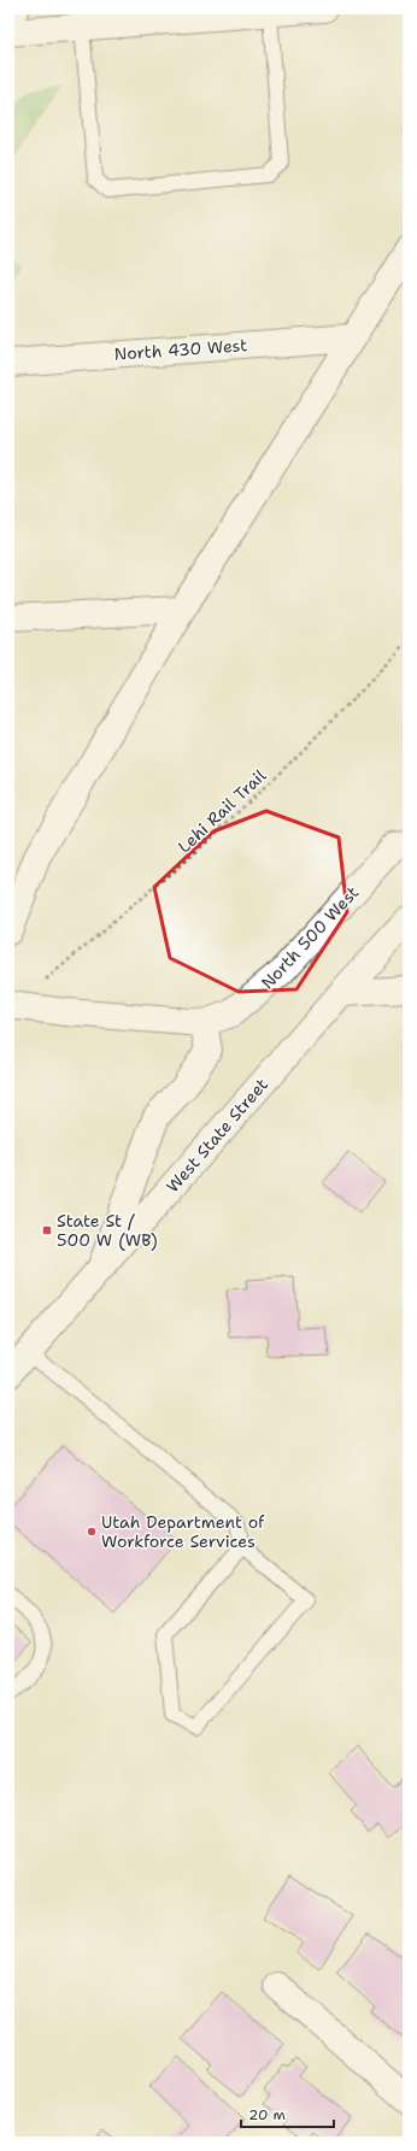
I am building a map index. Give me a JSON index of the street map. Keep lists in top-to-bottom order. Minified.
{"streets":{"main road":["North 430 West","North 500 West","West State Street"],"path":["Lehi Rail Trail"]},"places":{"transit":["State St / 500 W (WB)"],"other":["Utah Department of Workforce Services"]},"scale_bar":"20 m"}
